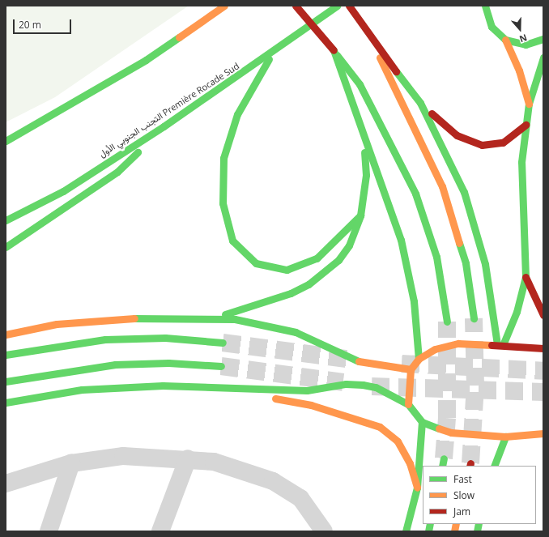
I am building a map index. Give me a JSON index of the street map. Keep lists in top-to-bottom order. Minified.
{"streets":{"main road":["التجنب الجنوبي الأول Première Rocade Sud"]},"legend":["Fast","Slow","Jam"],"scale_bar":"20 m","north":"bottom"}
